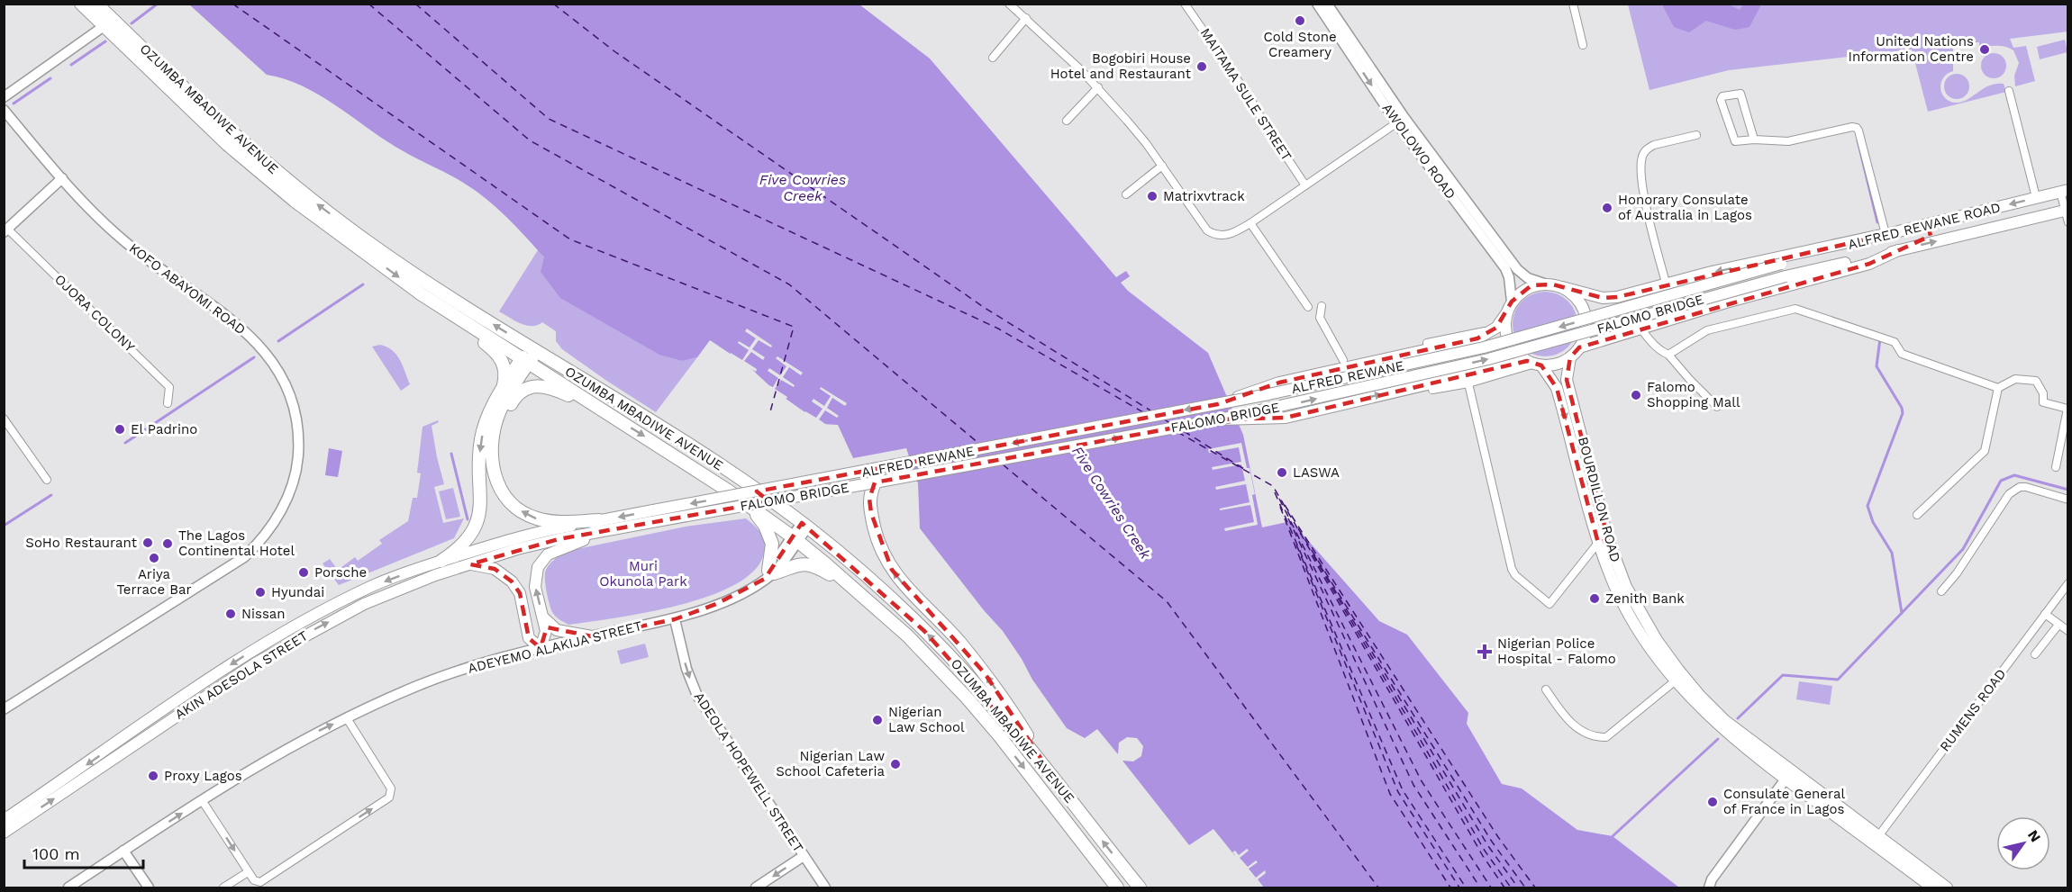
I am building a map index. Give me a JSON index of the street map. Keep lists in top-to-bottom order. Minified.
{"streets":{"highway":["OZUMBA MBADIWE AVENUE"],"main road":["ALFRED REWANE ROAD","FALOMO BRIDGE","ALFRED REWANE","BOURDILLON ROAD","AKIN ADESOLA STREET"],"street":["MAITAMA SULE STREET","AWOLOWO ROAD","KOFO ABAYOMI ROAD","OJORA COLONY","ADEYEMO ALAKIJA STREET","RUMENS ROAD","ADEOLA HOPEWELL STREET"]},"crossings":[["OZUMBA MBADIWE AVENUE","ADEYEMO ALAKIJA STREET"],["AWOLOWO ROAD","BOURDILLON ROAD"],["ALFRED REWANE ROAD","FALOMO BRIDGE"],["ALFRED REWANE ROAD","ALFRED REWANE"],["FALOMO BRIDGE","ALFRED REWANE"],["FALOMO BRIDGE","AKIN ADESOLA STREET"],["ALFRED REWANE","AKIN ADESOLA STREET"],["BOURDILLON ROAD","RUMENS ROAD"],["ADEYEMO ALAKIJA STREET","ADEOLA HOPEWELL STREET"]],"one_way":["ADEOLA HOPEWELL STREET"],"water":["Five Cowries Creek"],"parks":["Muri Okunola Park"],"places":{"other":["Cold Stone Creamery","United Nations Information Centre","Bogobiri House Hotel and Restaurant","Matrixvtrack","Honorary Consulate of Australia in Lagos","Falomo Shopping Mall","El Padrino","LASWA","SoHo Restaurant","The Lagos Continental Hotel","Ariya Terrace Bar","Porsche","Hyundai","Zenith Bank","Nissan","Nigerian Law School","Nigerian Law School Cafeteria","Proxy Lagos","Consulate General of France in Lagos"],"health":["Nigerian Police Hospital - Falomo"]},"scale_bar":"100 m","north":"top right"}
